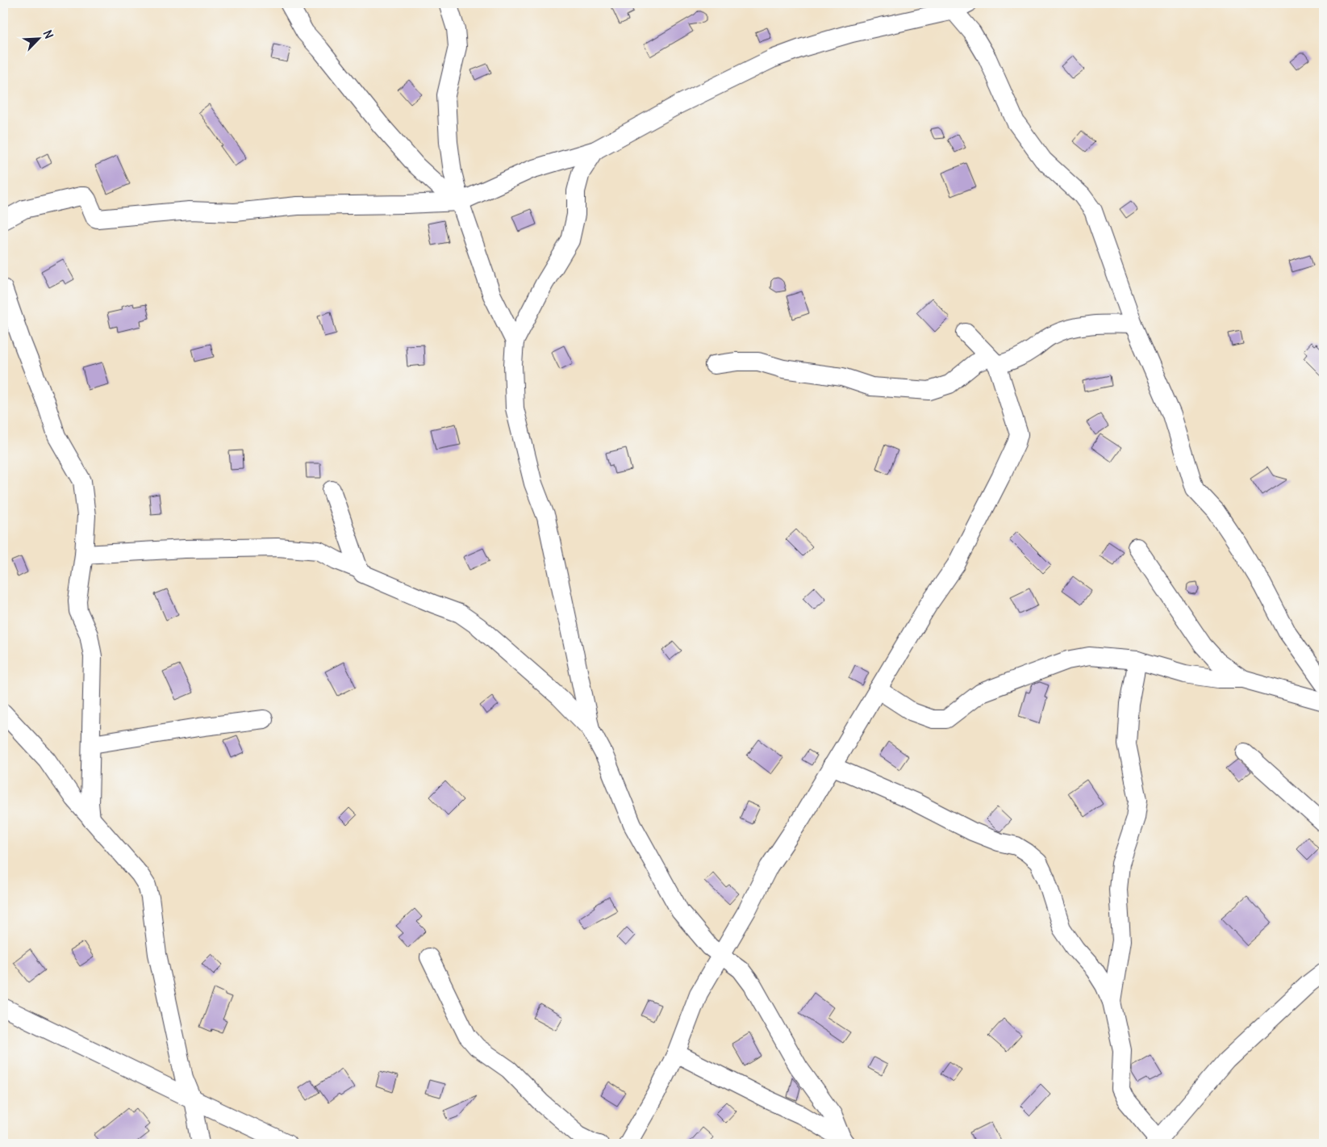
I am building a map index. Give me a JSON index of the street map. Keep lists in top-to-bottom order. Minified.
{"north":"top right"}
